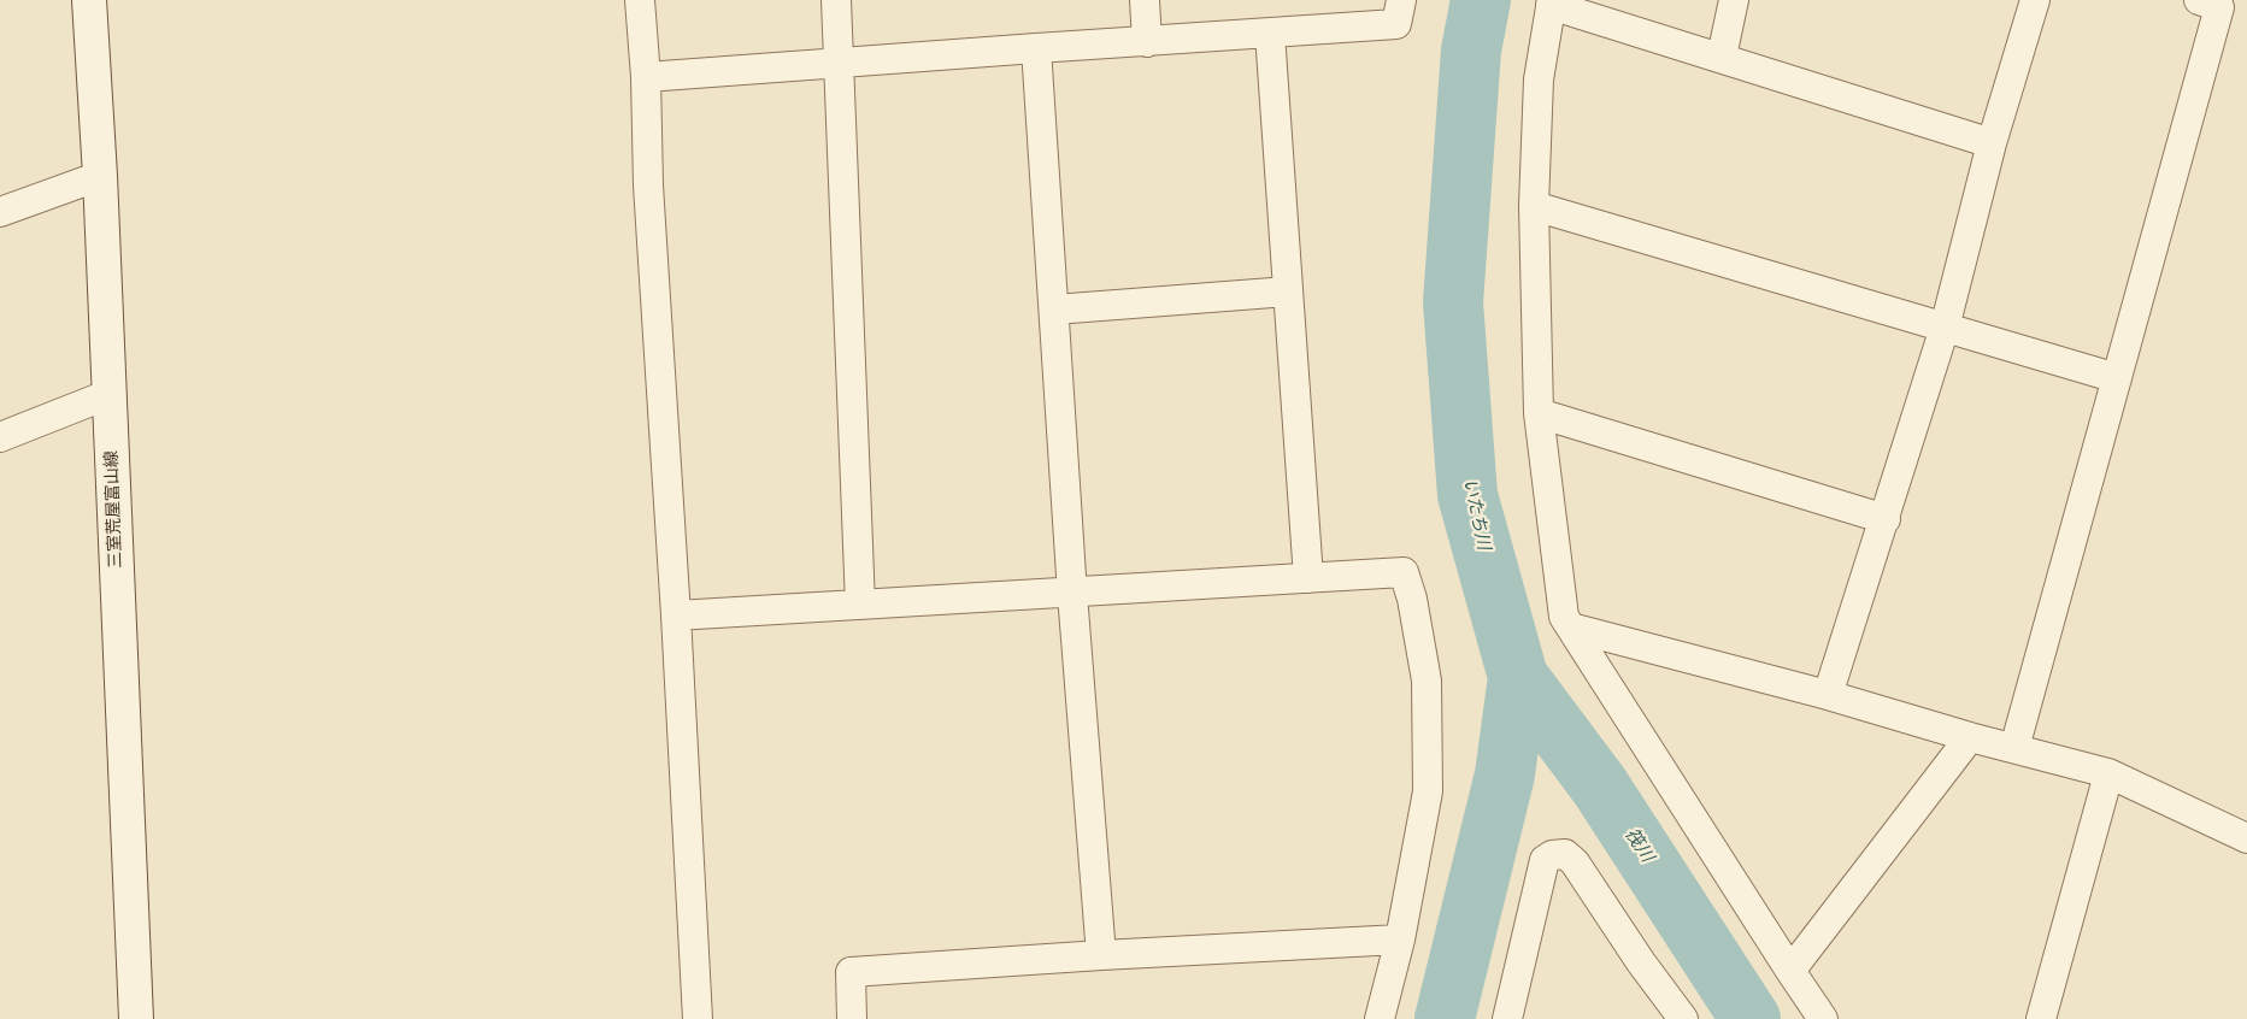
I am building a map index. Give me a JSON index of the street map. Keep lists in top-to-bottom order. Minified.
{"streets":{"main road":["三室荒屋富山線"]},"water":["いたち川","筏川"]}
